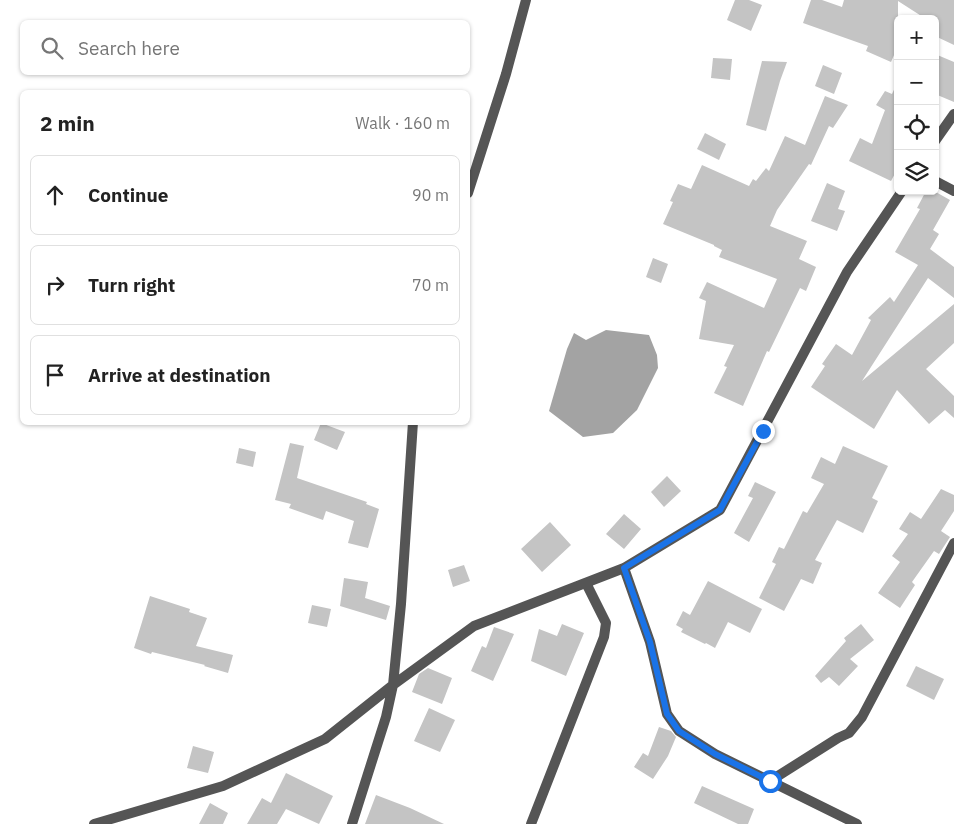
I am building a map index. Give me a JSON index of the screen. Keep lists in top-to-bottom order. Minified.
{"page":{"map_buttons":["+","−"],"search":"Search here","heading":["2 min","Walk · 160 m"],"list":[["Continue","90 m"],["Turn right","70 m"],"Arrive at destination"]}}
